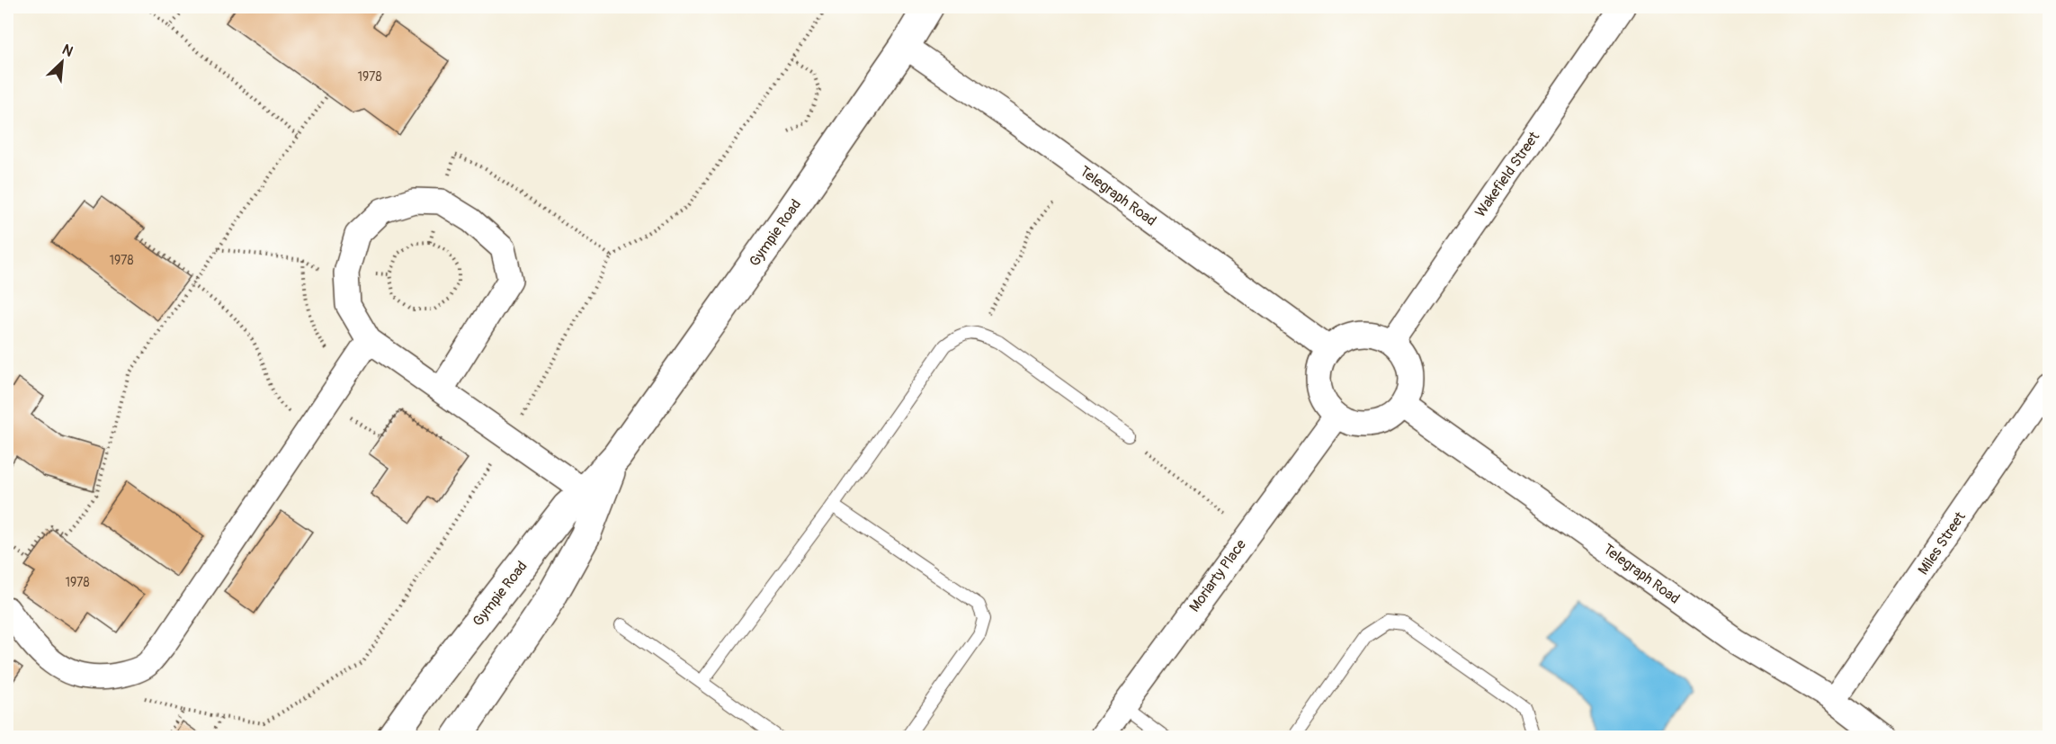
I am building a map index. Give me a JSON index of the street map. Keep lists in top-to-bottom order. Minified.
{"streets":{"main road":["Gympie Road"],"street":["Wakefield Street","Telegraph Road","Miles Street","Moriarty Place"]},"crossings":[["Wakefield Street","Telegraph Road"],["Wakefield Street","Moriarty Place"],["Telegraph Road","Gympie Road"],["Telegraph Road","Miles Street"],["Telegraph Road","Moriarty Place"]],"house_numbers":["1978","1978","1978"],"north":"top right"}
